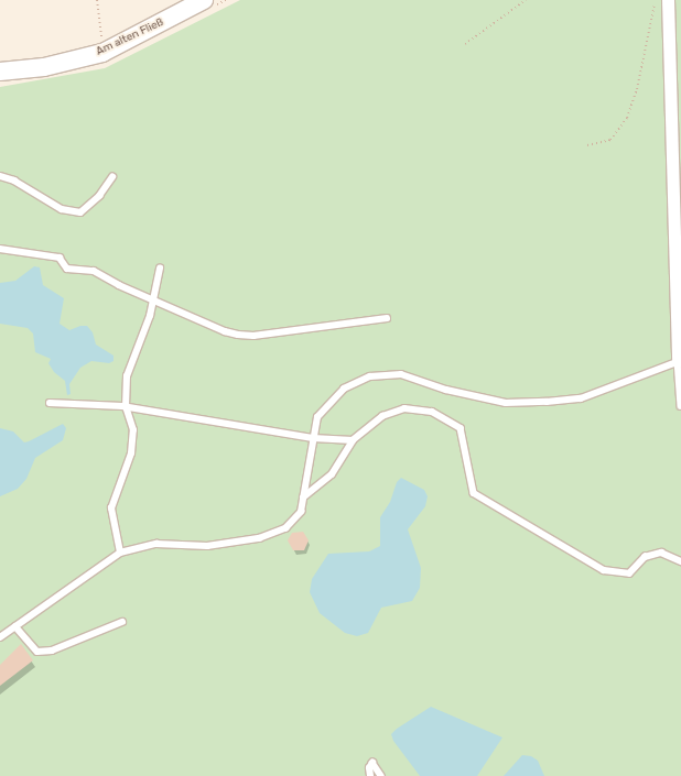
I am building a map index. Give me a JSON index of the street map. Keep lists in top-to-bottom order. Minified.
{"streets":{"main road":["Am alten Fließ"]}}
